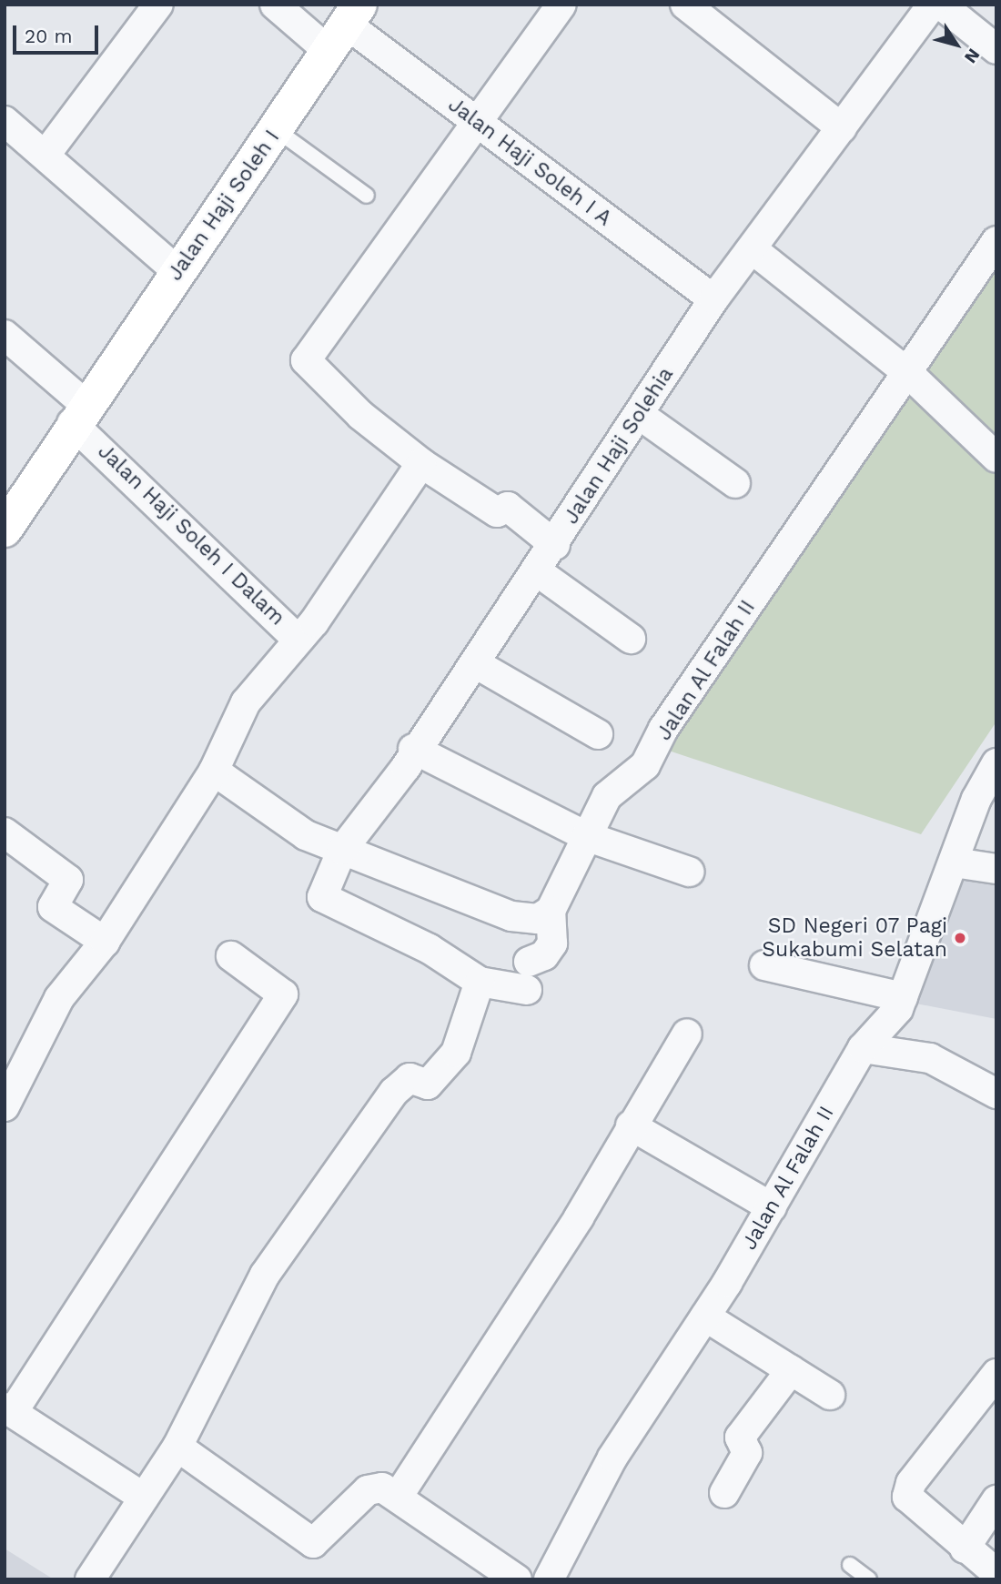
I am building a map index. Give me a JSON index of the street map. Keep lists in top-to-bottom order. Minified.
{"streets":{"street":["Jalan Haji Soleh I A","Jalan Haji Soleh I","Jalan Haji Solehia","Jalan Haji Soleh I Dalam","Jalan Al Falah II"]},"crossings":[["Jalan Haji Soleh I A","Jalan Haji Soleh I"],["Jalan Haji Soleh I A","Jalan Haji Solehia"],["Jalan Haji Soleh I","Jalan Haji Soleh I Dalam"]],"places":["SD Negeri 07 Pagi Sukabumi Selatan"],"scale_bar":"20 m","north":"bottom right"}
